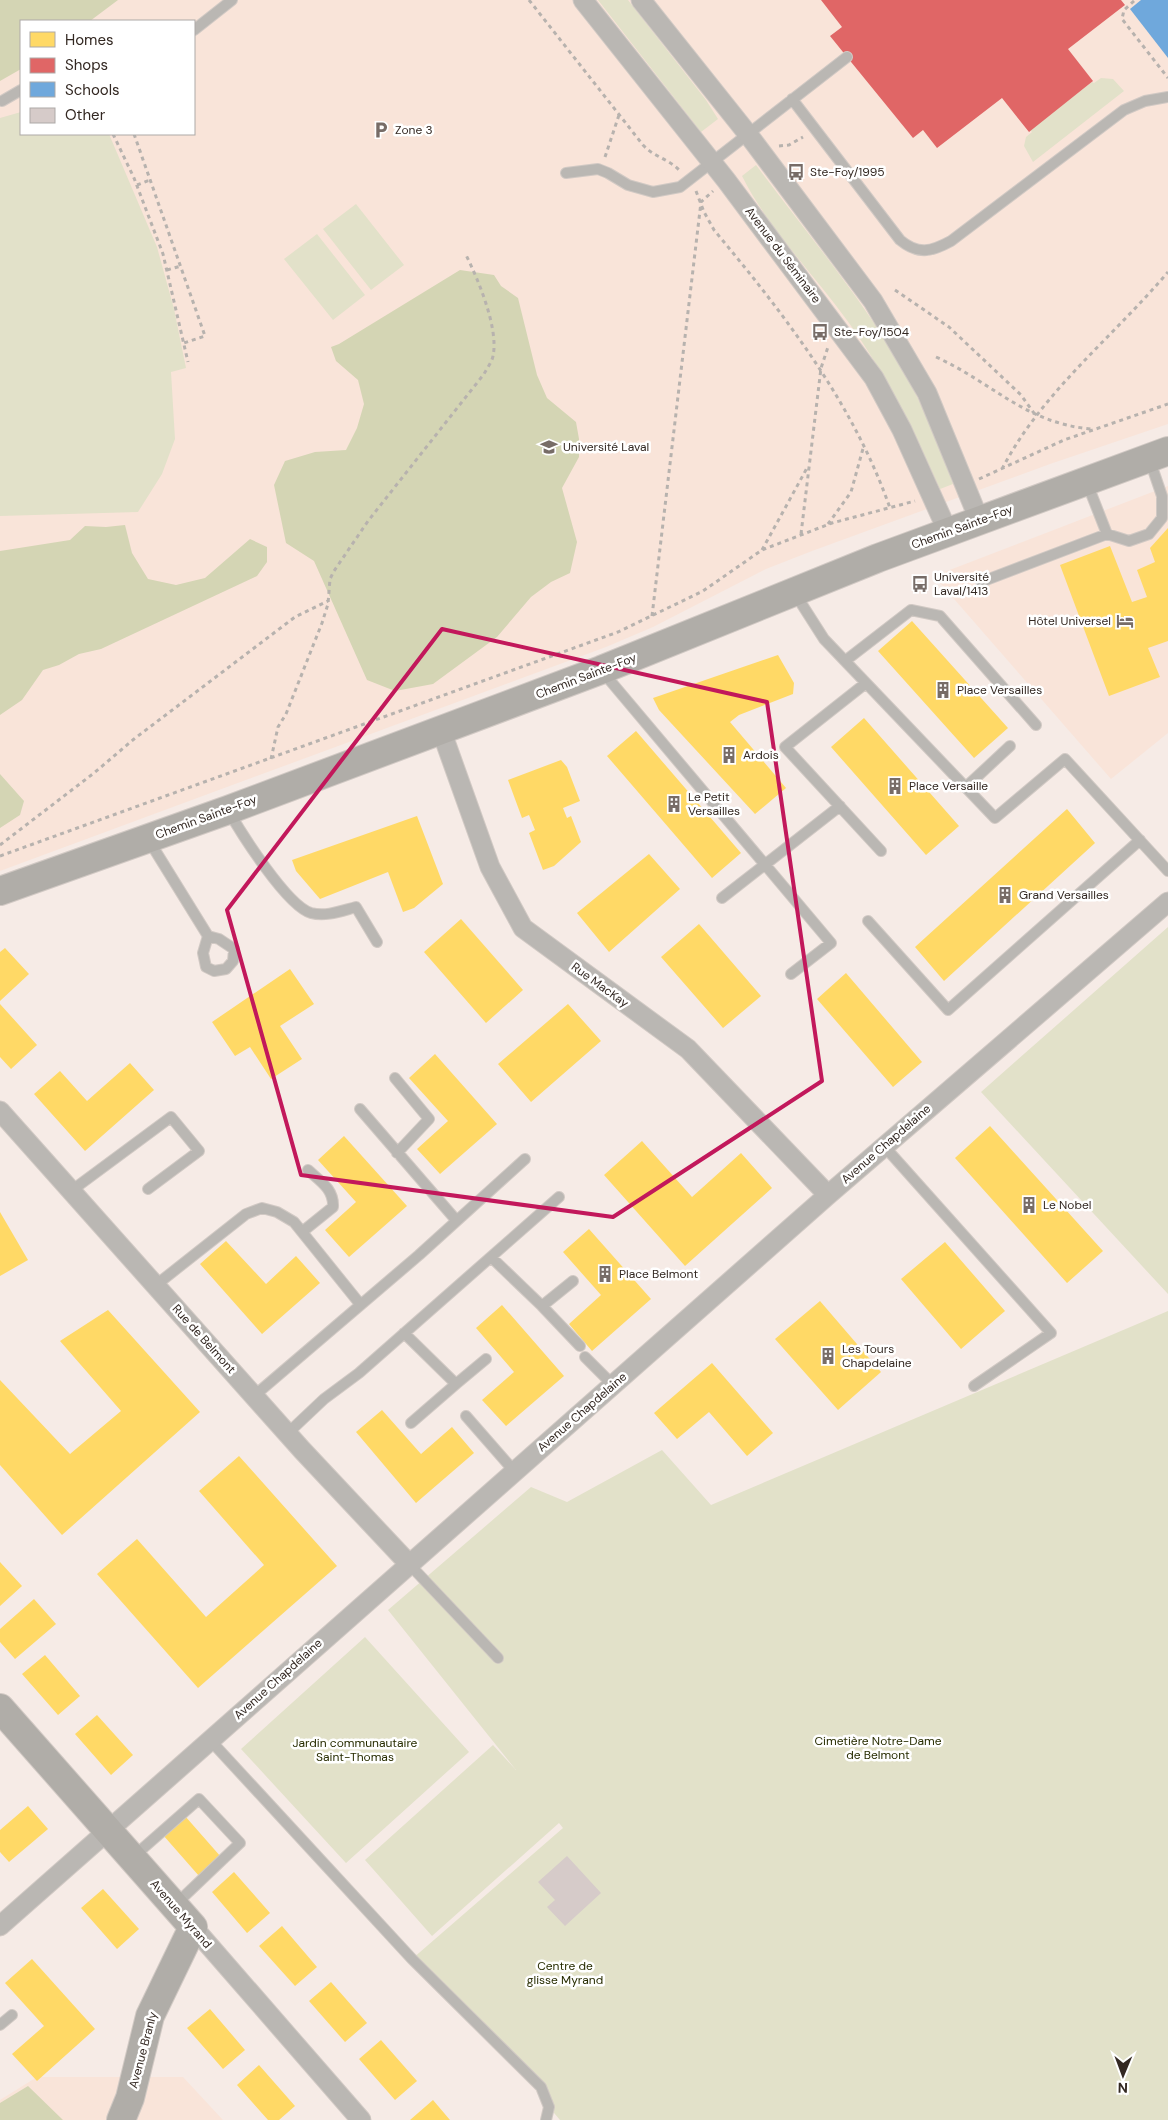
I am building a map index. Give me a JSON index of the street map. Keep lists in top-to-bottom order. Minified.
{"streets":{"main road":["Chemin Sainte-Foy","Avenue Myrand","Avenue Branly"],"street":["Avenue du Séminaire","Rue MacKay","Avenue Chapdelaine","Rue de Belmont"]},"crossings":[["Avenue du Séminaire","Chemin Sainte-Foy"],["Chemin Sainte-Foy","Rue MacKay"],["Rue MacKay","Avenue Chapdelaine"],["Avenue Chapdelaine","Rue de Belmont"],["Avenue Chapdelaine","Avenue Myrand"],["Avenue Myrand","Avenue Branly"]],"parks":["Cimetière Notre-Dame de Belmont","Jardin communautaire Saint-Thomas","Centre de glisse Myrand"],"places":{"parking":["Zone 3"],"bus stop":["Ste-Foy/1995","Ste-Foy/1504","Université Laval/1413"],"school or university":["Université Laval"],"hotel":["Hôtel Universel"],"building":["Place Versailles","Ardois","Place Versaille","Le Petit Versailles","Grand Versailles","Le Nobel","Place Belmont","Les Tours Chapdelaine"]},"legend":["Homes","Shops","Schools","Other"],"north":"bottom"}
